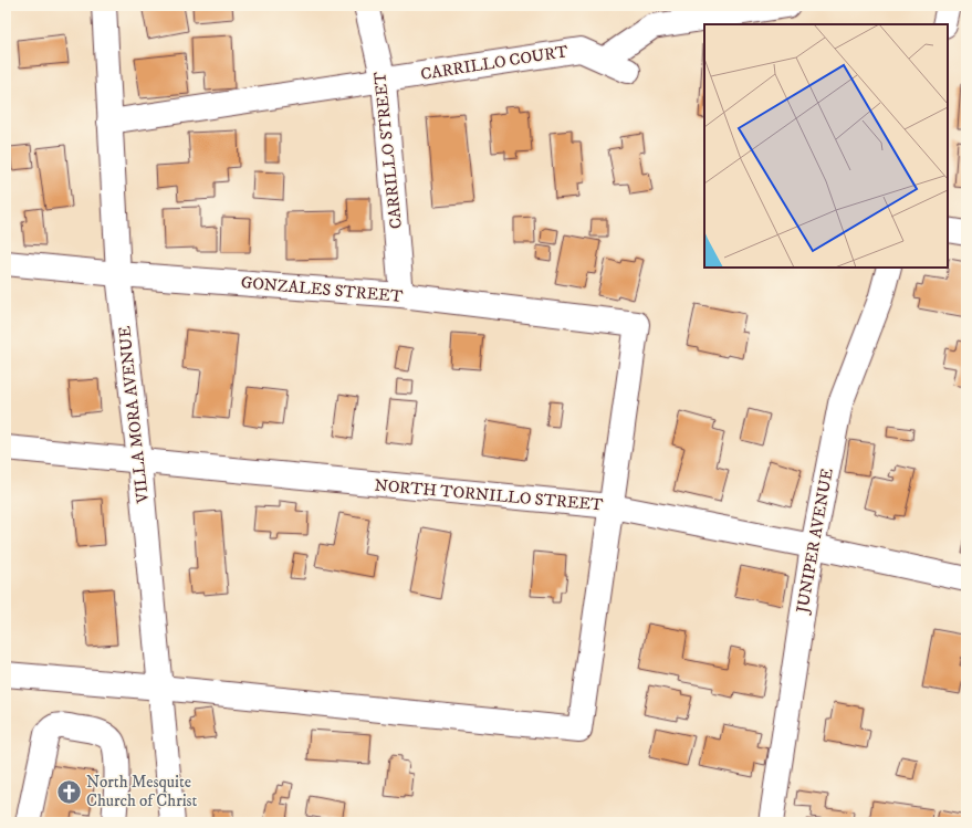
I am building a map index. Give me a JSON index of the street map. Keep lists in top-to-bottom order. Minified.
{"streets":{"street":["CARRILLO COURT","CARRILLO STREET","GONZALES STREET","VILLA MORA AVENUE","NORTH TORNILLO STREET","JUNIPER AVENUE"]},"crossings":[["CARRILLO COURT","CARRILLO STREET"],["CARRILLO COURT","VILLA MORA AVENUE"],["CARRILLO STREET","GONZALES STREET"],["GONZALES STREET","VILLA MORA AVENUE"],["GONZALES STREET","NORTH TORNILLO STREET"],["VILLA MORA AVENUE","NORTH TORNILLO STREET"],["NORTH TORNILLO STREET","JUNIPER AVENUE"]],"places":{"church":["North Mesquite Church of Christ"]}}
